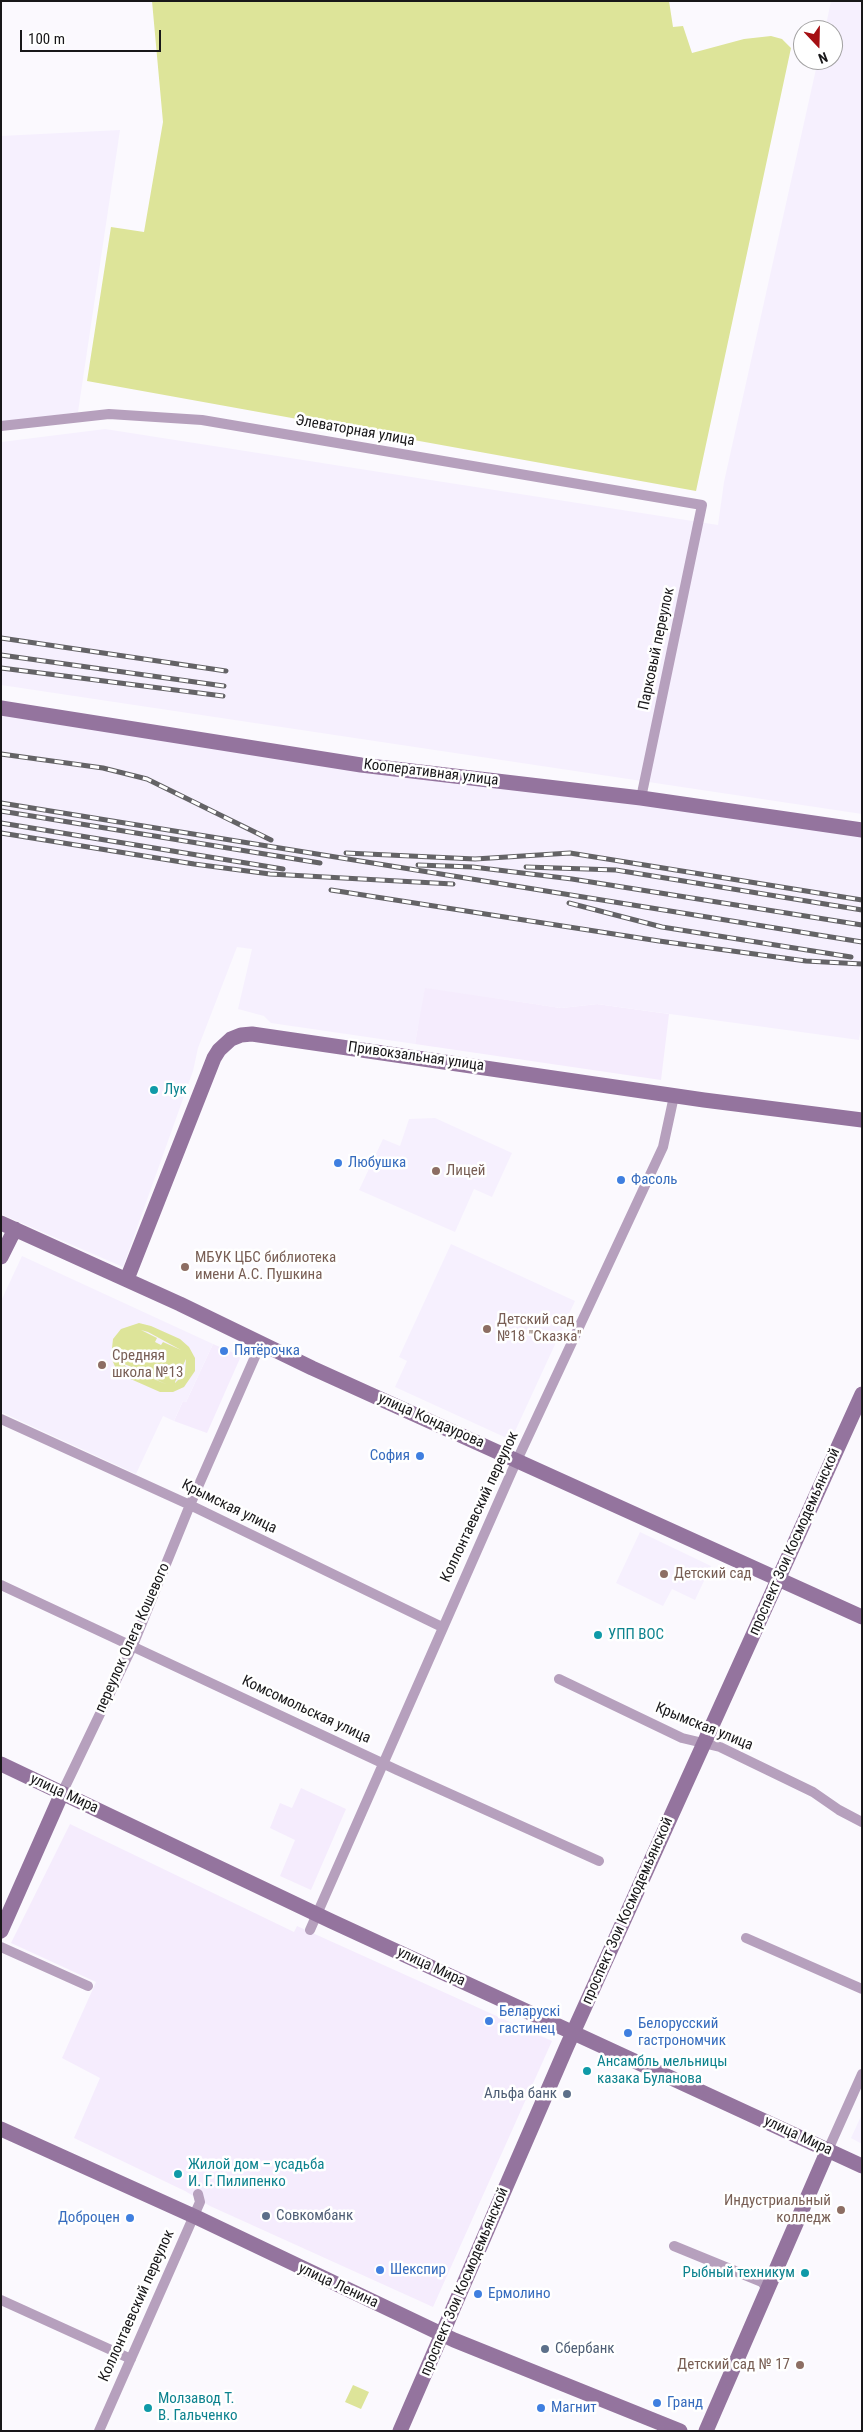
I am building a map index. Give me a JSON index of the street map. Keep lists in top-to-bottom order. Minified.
{"streets":{"street":["Элеваторная улица","Парковый переулок","Кооперативная улица","Привокзальная улица","улица Кондаурова","Крымская улица","Коллонтаевский переулок","проспект Зои Космодемьянской","переулок Олега Кошевого","Комсомольская улица","улица Мира","улица Ленина"]},"crossings":[["Элеваторная улица","Парковый переулок"],["Парковый переулок","Кооперативная улица"],["Привокзальная улица","улица Кондаурова"],["Привокзальная улица","Коллонтаевский переулок"],["улица Кондаурова","Коллонтаевский переулок"],["улица Кондаурова","проспект Зои Космодемьянской"],["улица Кондаурова","переулок Олега Кошевого"],["Крымская улица","Коллонтаевский переулок"],["Крымская улица","проспект Зои Космодемьянской"],["Крымская улица","переулок Олега Кошевого"],["Коллонтаевский переулок","Комсомольская улица"],["Коллонтаевский переулок","улица Мира"],["Коллонтаевский переулок","улица Ленина"],["проспект Зои Космодемьянской","улица Мира"],["проспект Зои Космодемьянской","улица Ленина"],["переулок Олега Кошевого","Комсомольская улица"],["переулок Олега Кошевого","улица Мира"]],"places":["Лук","Любушка","Лицей","Фасоль","МБУК ЦБС библиотека имени А.С. Пушкина","Детский сад №18 \"Сказка\"","Пятёрочка","Средняя школа №13","София","Детский сад","УПП ВОС","Беларускi гастинец","Белорусский гастрономчик","Ансамбль мельницы казака Буланова","Альфа банк","Жилой дом – усадьба И. Г. Пилипенко","Индустриальный колледж","Совкомбанк","Доброцен","Шекспир","Рыбный техникум","Ермолино","Сбербанк","Детский сад № 17","Гранд","Молзавод Т. В. Гальченко","Магнит"],"scale_bar":"100 m","north":"bottom"}
